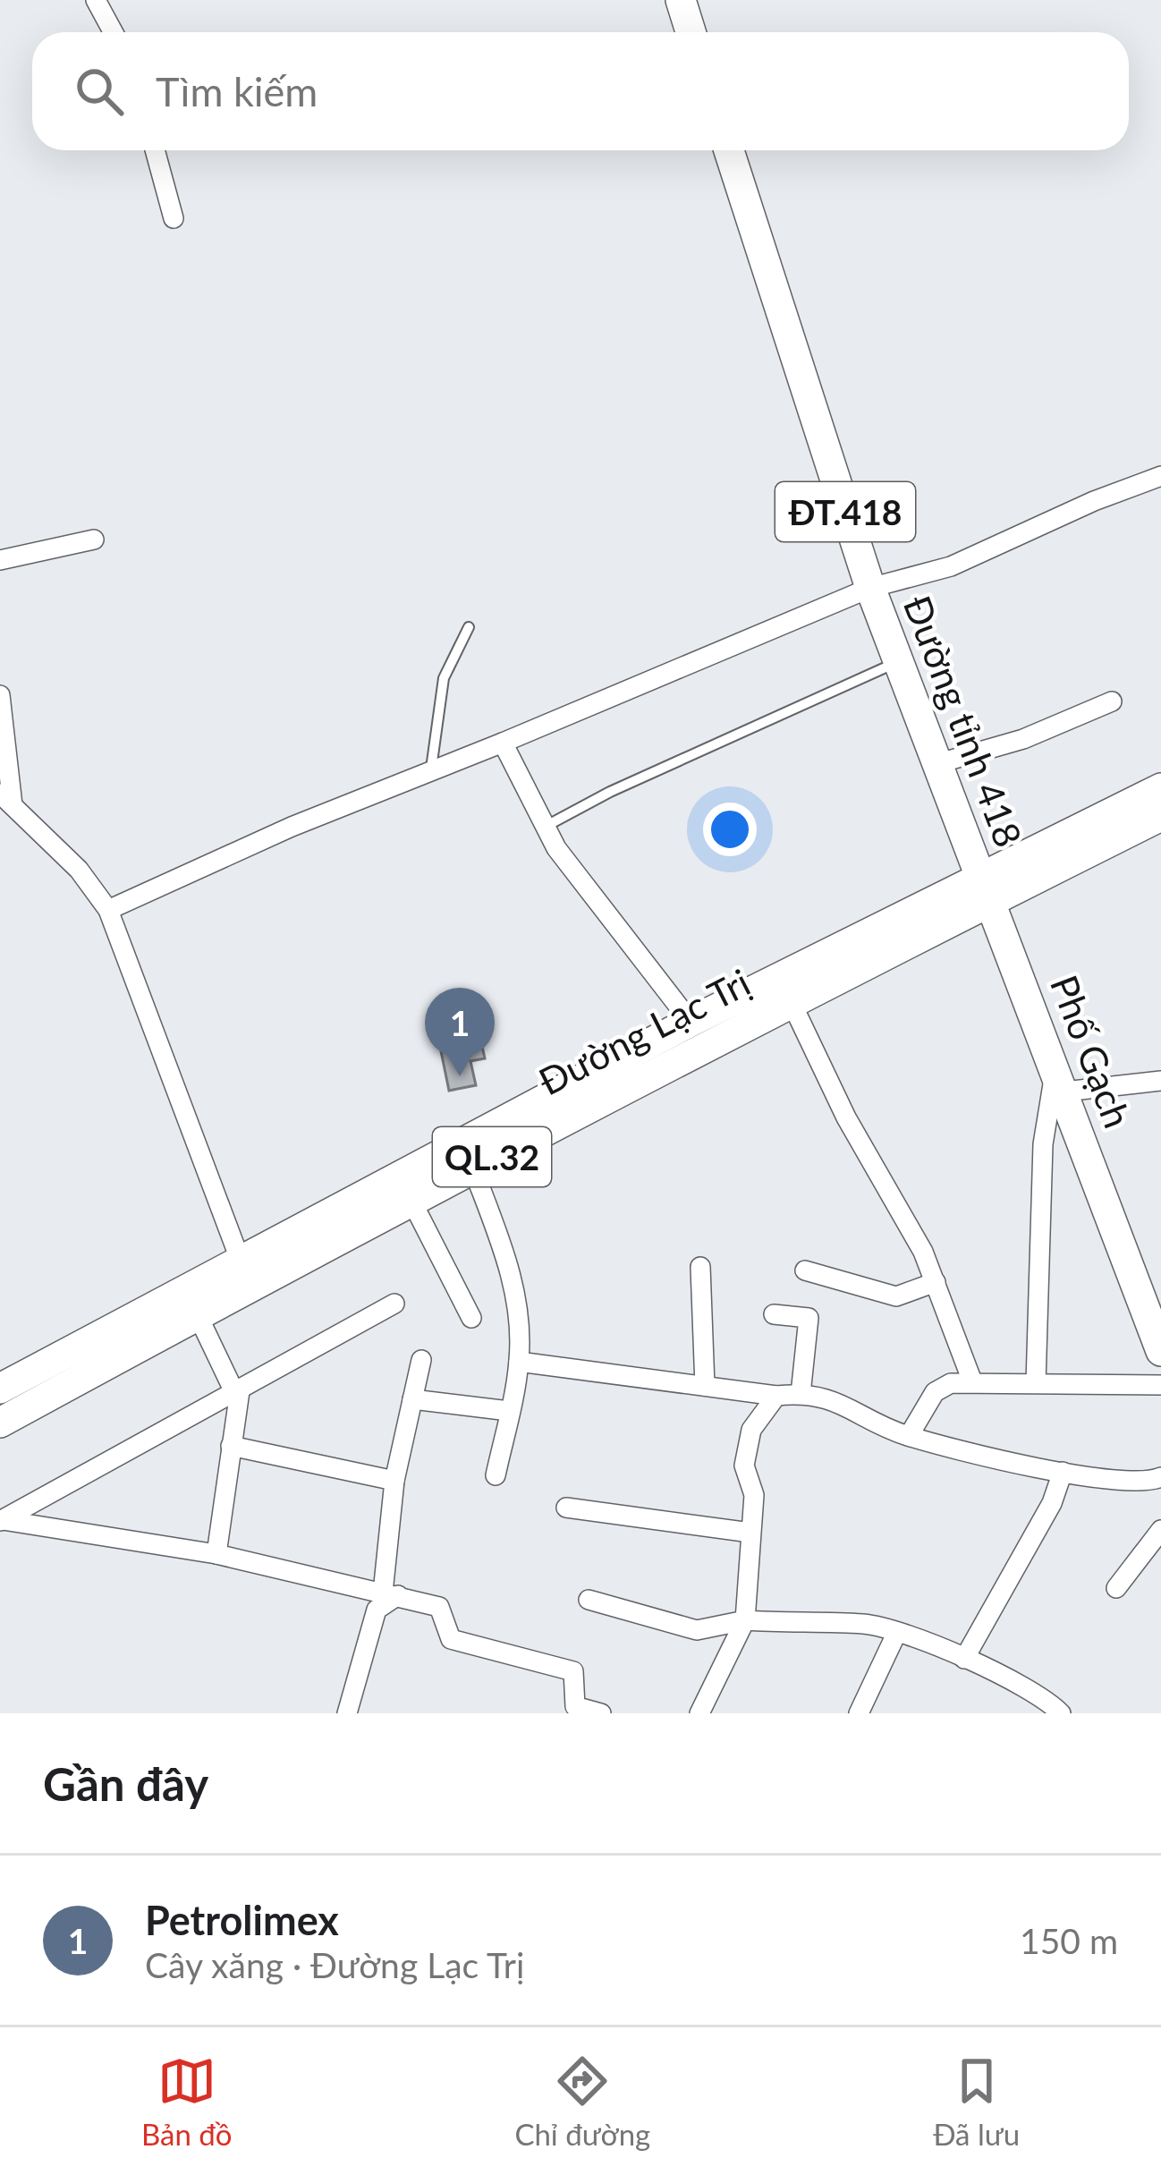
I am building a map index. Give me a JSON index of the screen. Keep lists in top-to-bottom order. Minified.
{"streets":{"main road":["ĐT.418","Đường tỉnh 418","Đường Lạc Trị","Phố Gạch","QL.32"]},"crossings":[["Đường tỉnh 418","Đường Lạc Trị"],["Đường tỉnh 418","Phố Gạch"],["Đường Lạc Trị","Phố Gạch"]],"page":{"search":"Tìm kiếm","pins":"1","heading":"Gần đây","list":[{"mark":"1","name":"Petrolimex","note":"Cây xăng · Đường Lạc Trị","value":"150 m"}],"nav":["Bản đồ","Chỉ đường","Đã lưu"]}}
